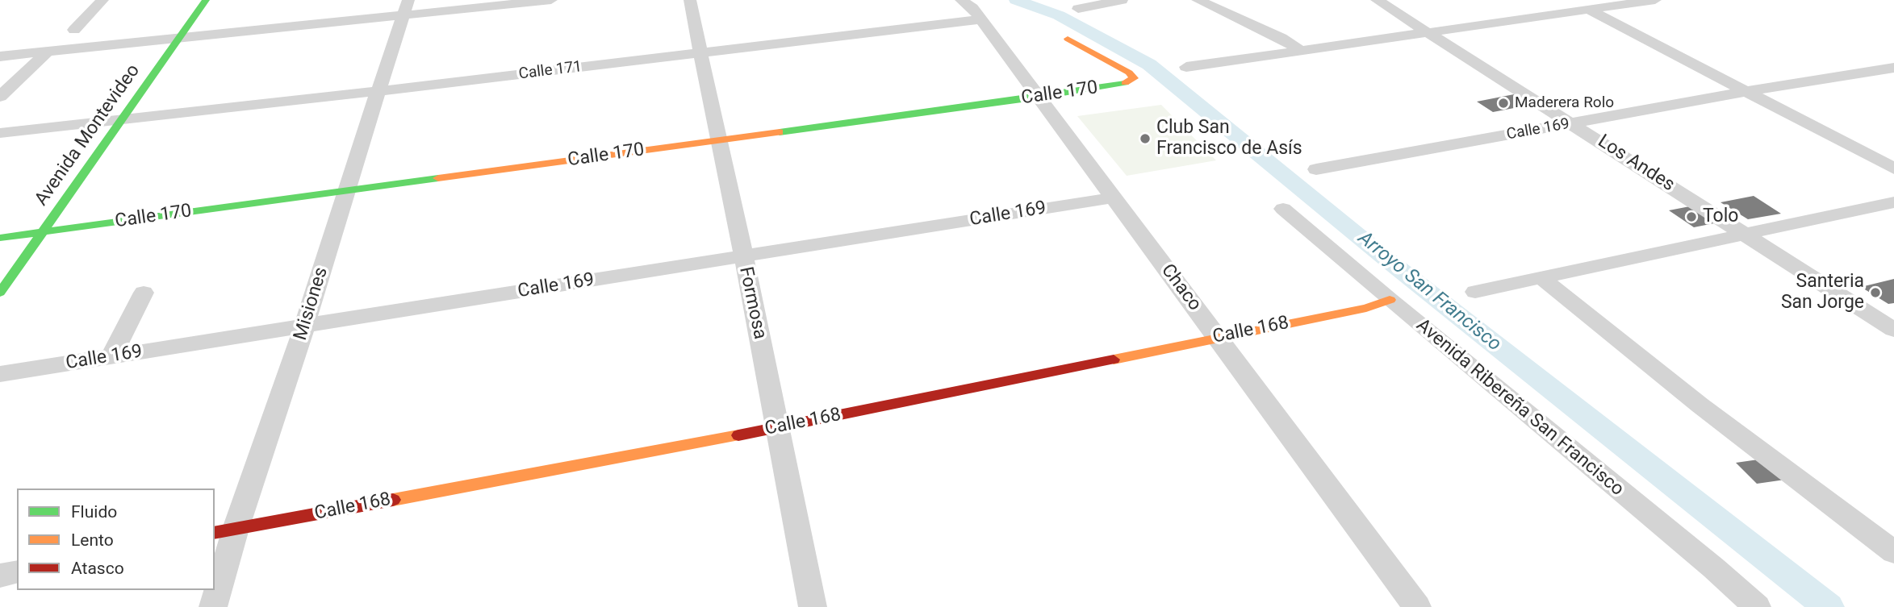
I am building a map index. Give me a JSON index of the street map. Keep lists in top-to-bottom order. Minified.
{"streets":{"street":["Calle 171","Calle 170","Calle 169","Avenida Montevideo","Los Andes","Chaco","Formosa","Misiones","Calle 168","Avenida Ribereña San Francisco"]},"crossings":[["Calle 171","Avenida Montevideo"],["Calle 171","Chaco"],["Calle 171","Formosa"],["Calle 171","Misiones"],["Calle 170","Avenida Montevideo"],["Calle 170","Chaco"],["Calle 170","Formosa"],["Calle 170","Misiones"],["Calle 169","Los Andes"],["Calle 169","Chaco"],["Calle 169","Formosa"],["Calle 169","Misiones"],["Chaco","Calle 168"],["Formosa","Calle 168"],["Misiones","Calle 168"],["Calle 168","Avenida Ribereña San Francisco"]],"water":["Arroyo San Francisco"],"places":["Maderera Rolo","Club San Francisco de Asís","Tolo","Santeria San Jorge"],"legend":["Fluido","Lento","Atasco"]}
